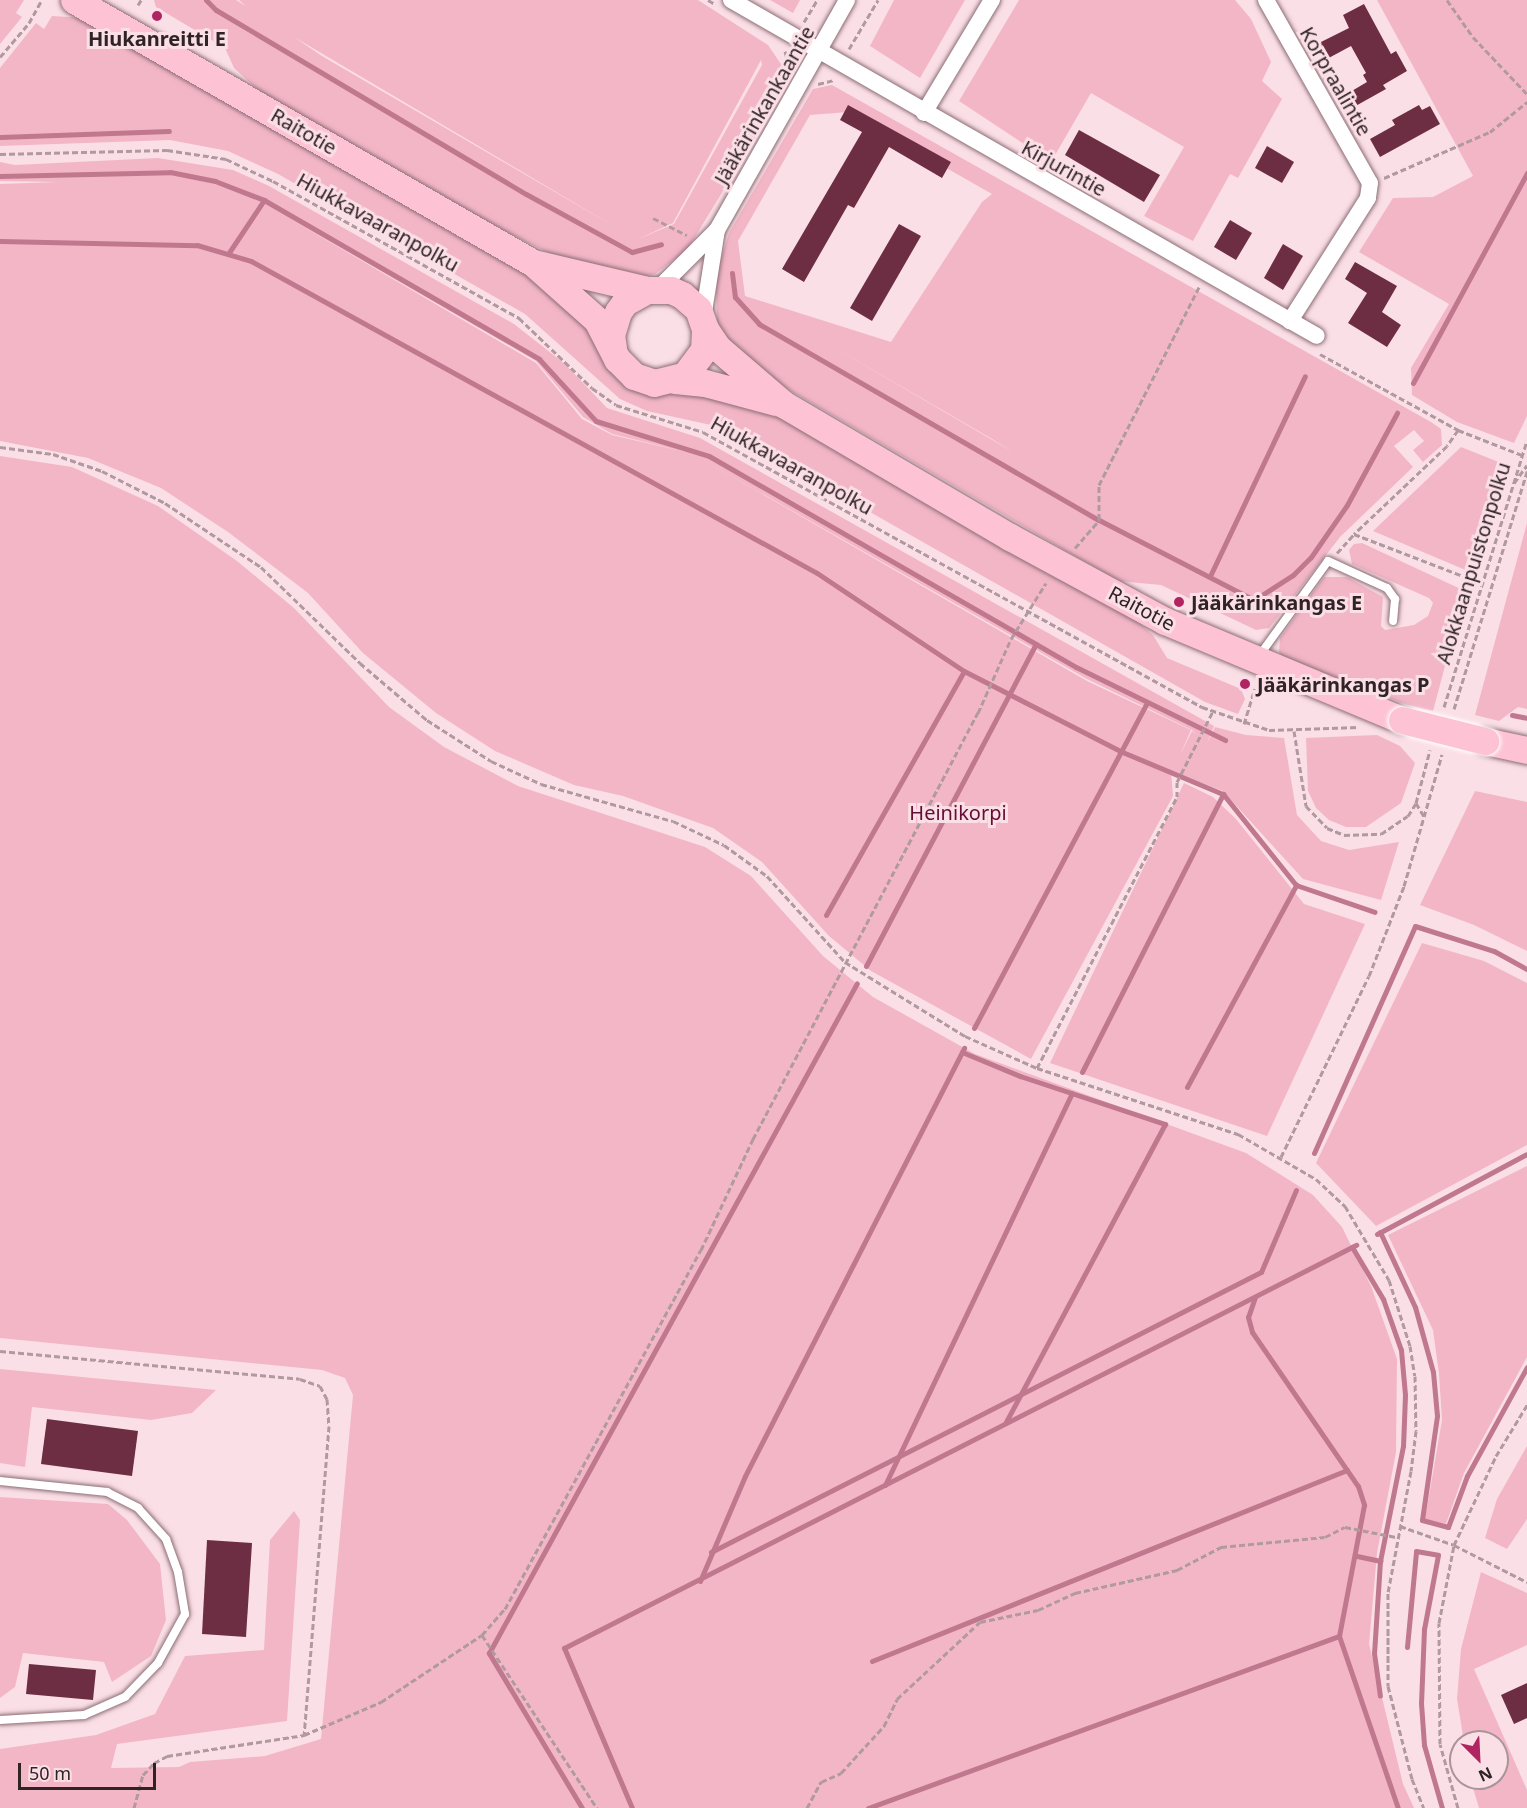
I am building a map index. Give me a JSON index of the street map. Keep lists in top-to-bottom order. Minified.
{"streets":{"main road":["Raitotie"],"street":["Korpraalintie","Jääkärinkankaantie","Kirjurintie"],"path":["Hiukkavaaranpolku","Alokkaanpuistonpolku"]},"crossings":[["Jääkärinkankaantie","Raitotie"],["Jääkärinkankaantie","Kirjurintie"]],"parks":["Heinikorpi"],"places":["Hiukanreitti E","Jääkärinkangas E","Jääkärinkangas P"],"scale_bar":"50 m","north":"bottom right"}
